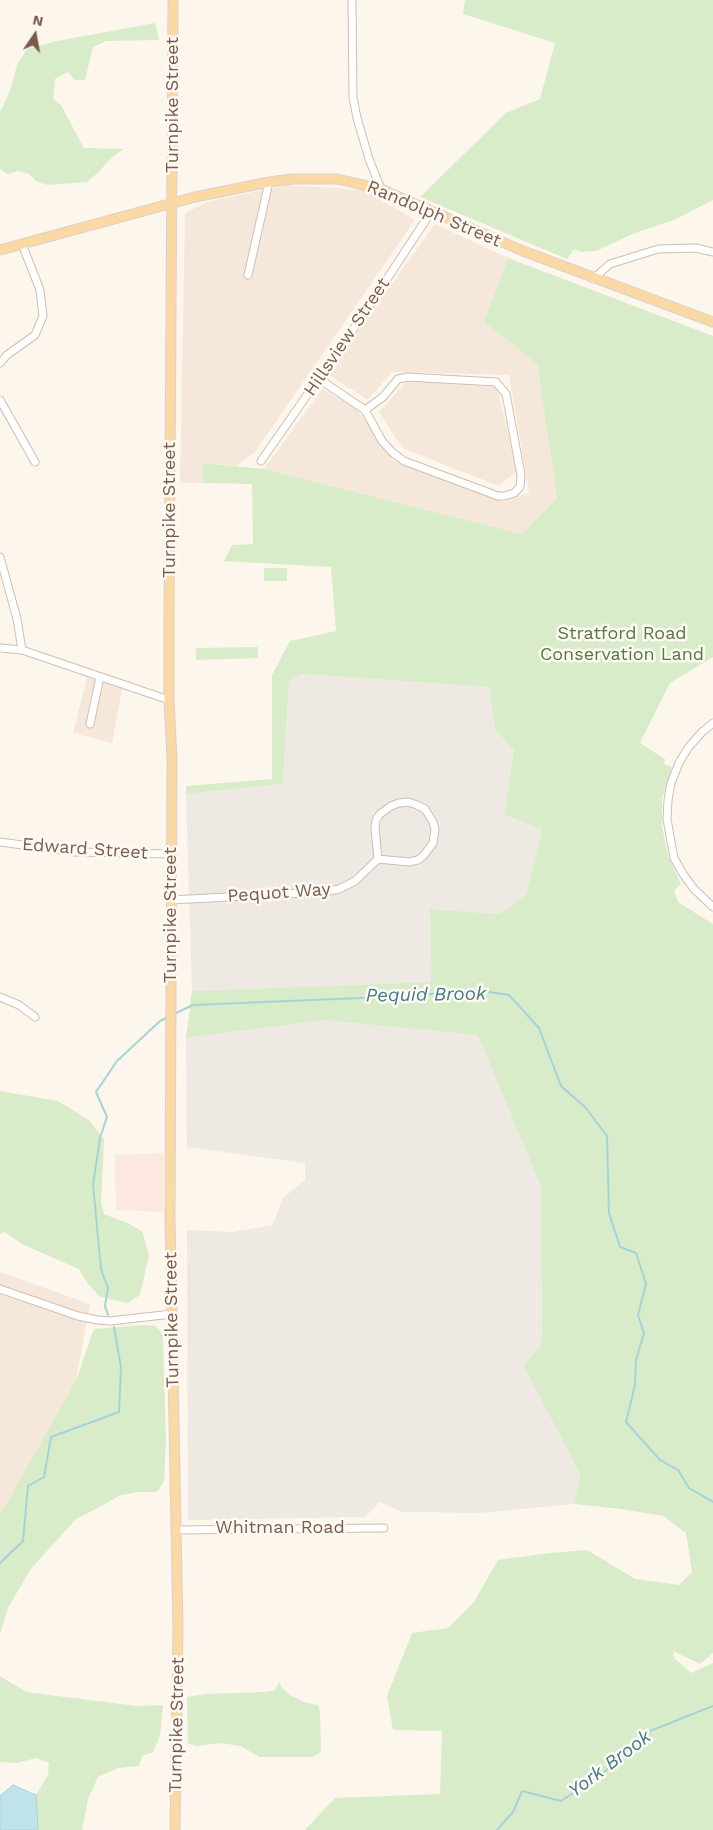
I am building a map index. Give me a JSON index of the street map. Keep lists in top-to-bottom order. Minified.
{"streets":{"main road":["Turnpike Street","Randolph Street"],"street":["Hillsview Street","Edward Street","Pequot Way","Whitman Road"]},"crossings":[["Turnpike Street","Randolph Street"],["Turnpike Street","Edward Street"],["Turnpike Street","Pequot Way"],["Turnpike Street","Whitman Road"],["Randolph Street","Hillsview Street"]],"water":["Pequid Brook","York Brook"],"parks":["Stratford Road Conservation Land"],"north":"top"}
